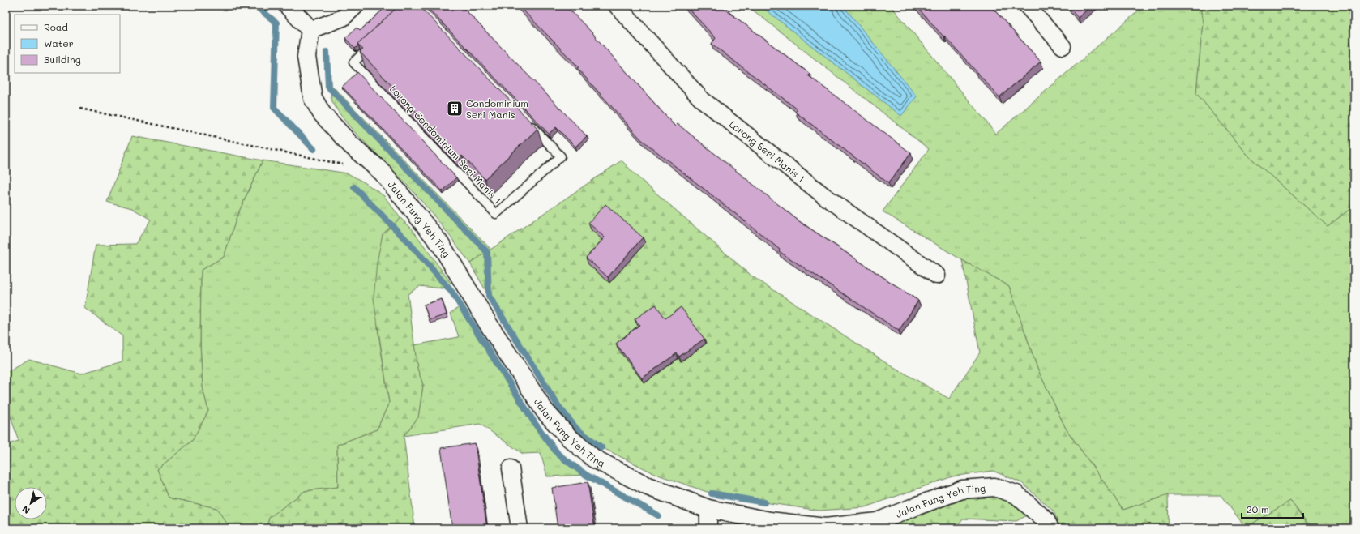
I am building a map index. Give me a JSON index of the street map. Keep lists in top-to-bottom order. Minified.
{"streets":{"street":["Lorong Seri Manis 1","Jalan Fung Yeh Ting"],"lane":["Lorong Condominium Seri Manis 1"]},"places":{"building":["Condominium Seri Manis"]},"legend":["Road","Water","Building"],"scale_bar":"20 m","north":"bottom left"}
